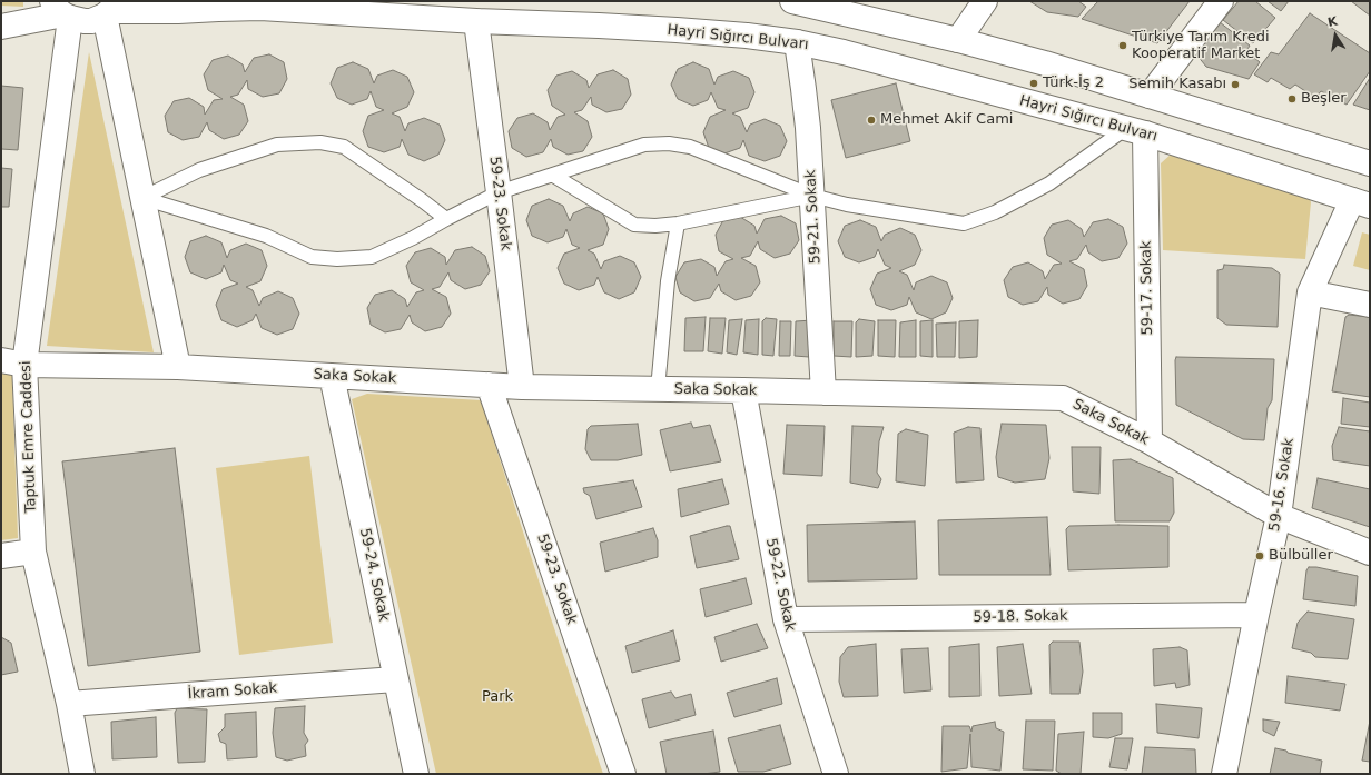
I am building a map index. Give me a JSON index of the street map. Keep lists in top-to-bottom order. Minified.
{"streets":{"street":["Hayri Sığırcı Bulvarı","59-23. Sokak","59-21. Sokak","59-17. Sokak","Saka Sokak","Taptuk Emre Caddesi","59-16. Sokak","59-24. Sokak","59-22. Sokak","59-18. Sokak","İkram Sokak"]},"crossings":[["Hayri Sığırcı Bulvarı","59-23. Sokak"],["Hayri Sığırcı Bulvarı","59-21. Sokak"],["Hayri Sığırcı Bulvarı","59-17. Sokak"],["Hayri Sığırcı Bulvarı","Taptuk Emre Caddesi"],["Hayri Sığırcı Bulvarı","59-16. Sokak"],["59-23. Sokak","Saka Sokak"],["59-21. Sokak","Saka Sokak"],["59-17. Sokak","Saka Sokak"],["Saka Sokak","Taptuk Emre Caddesi"],["Saka Sokak","59-16. Sokak"],["Saka Sokak","59-24. Sokak"],["Saka Sokak","59-22. Sokak"],["Taptuk Emre Caddesi","İkram Sokak"],["59-16. Sokak","59-18. Sokak"],["59-24. Sokak","İkram Sokak"],["59-22. Sokak","59-18. Sokak"]],"parks":["Park"],"places":["Türkiye Tarım Kredi Kooperatif Market","Türk-İş 2","Semih Kasabı","Beşler","Mehmet Akif Cami","Bülbüller"],"north":"top"}
